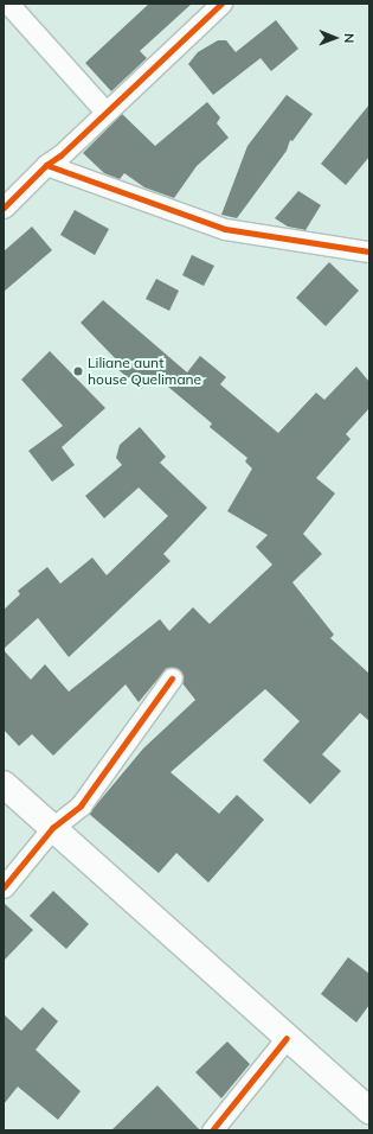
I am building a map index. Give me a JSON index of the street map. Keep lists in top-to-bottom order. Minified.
{"places":["Liliane aunt house Quelimane"],"north":"right"}
